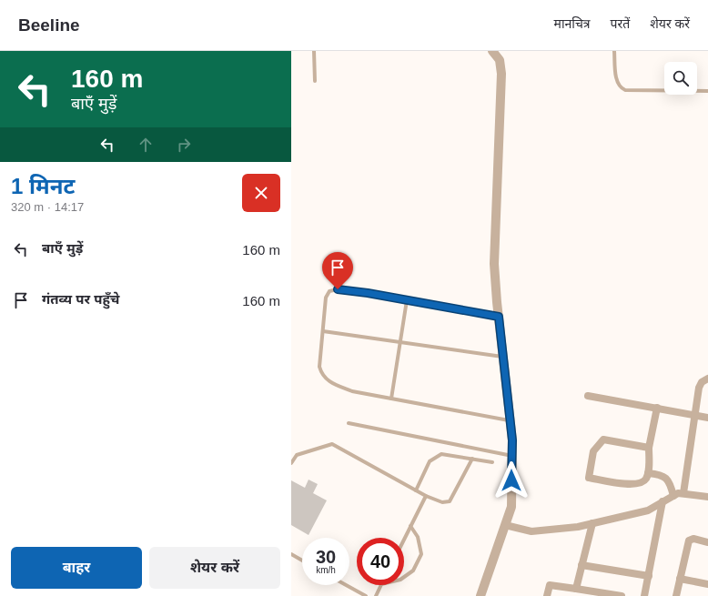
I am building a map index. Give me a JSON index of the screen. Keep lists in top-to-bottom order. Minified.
{"page":{"header":"Beeline","nav":["मानचित्र","परतें","शेयर करें"],"turn":["160 m","बाएँ मुड़ें"],"heading":["1 मिनट","320 m · 14:17"],"list":[{"name":"बाएँ मुड़ें","value":"160 m"},{"name":"गंतव्य पर पहुँचे","value":"160 m"}],"speed":"30 km/h","limit":"40","buttons":["बाहर","शेयर करें"]}}
